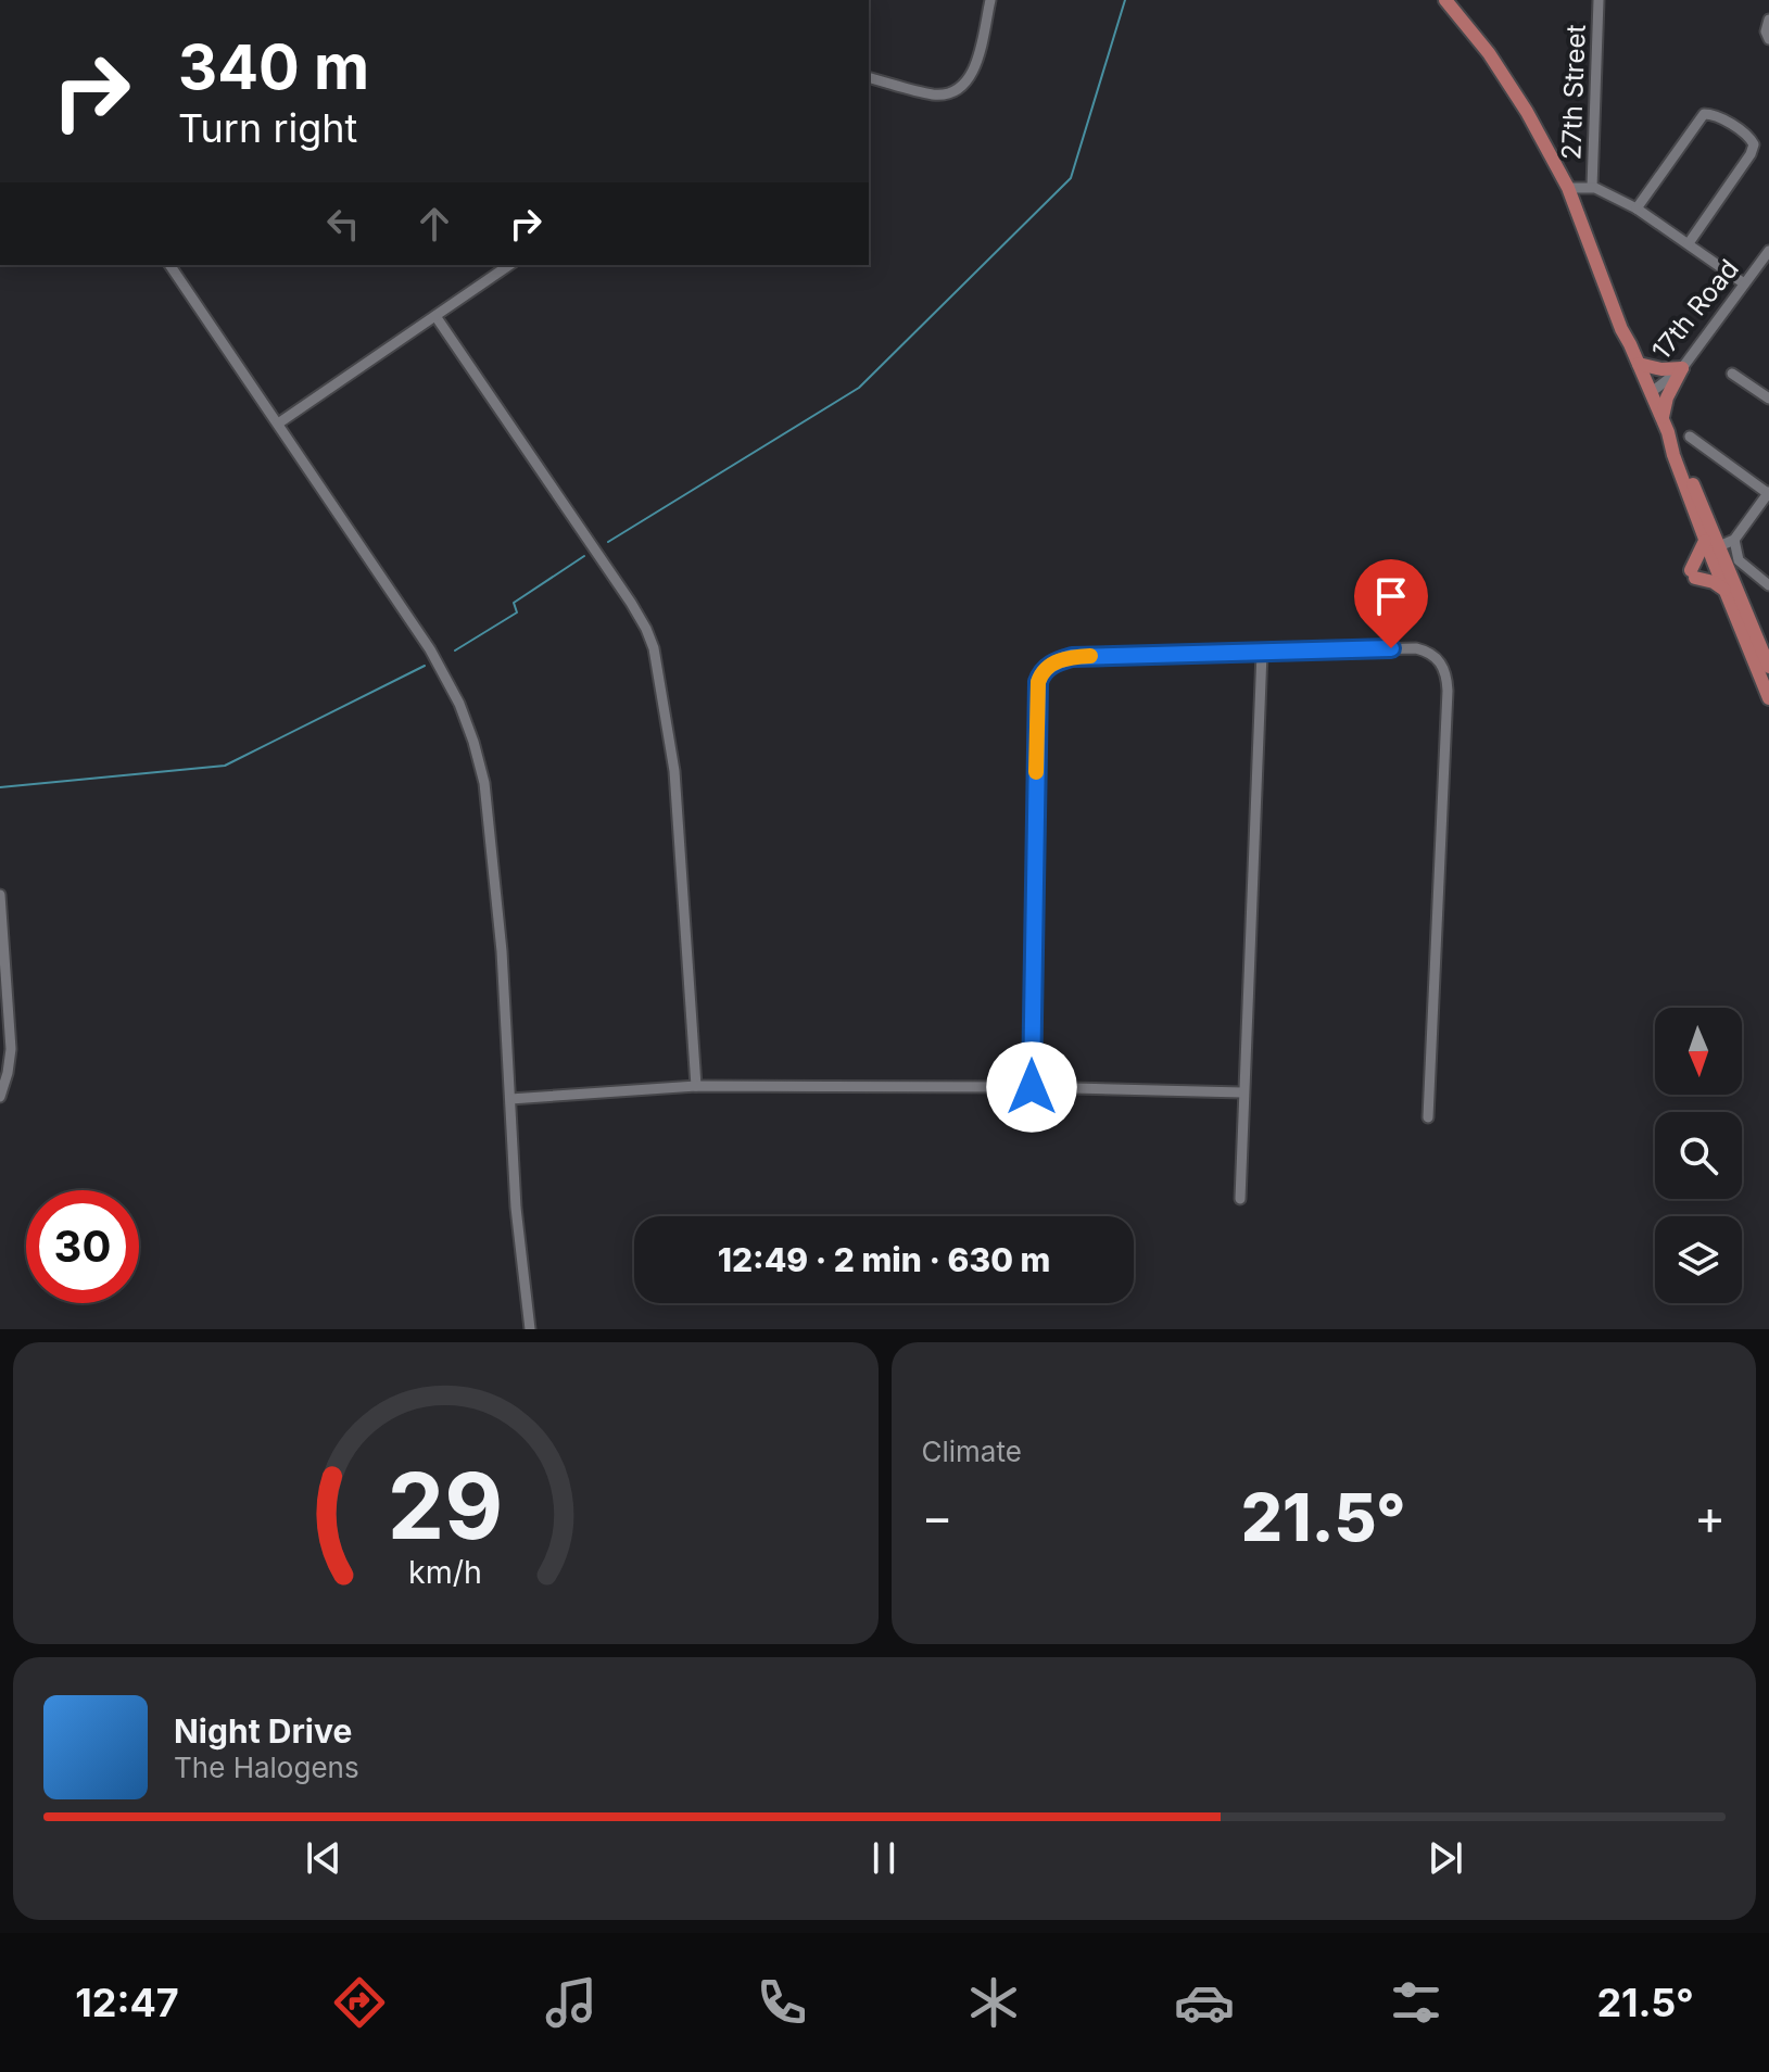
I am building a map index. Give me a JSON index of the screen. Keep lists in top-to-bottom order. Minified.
{"streets":{"street":["27th Street","17th Road"]},"north":"bottom","page":{"turn":["340 m","Turn right"],"limit":"30","trip":"12:49 · 2 min · 630 m","tile":"Climate","heat":["−","21.5°","+"],"song":["Night Drive","The Halogens"],"tabs":["12:47","21.5°"],"gauge":["29","km/h"]}}
